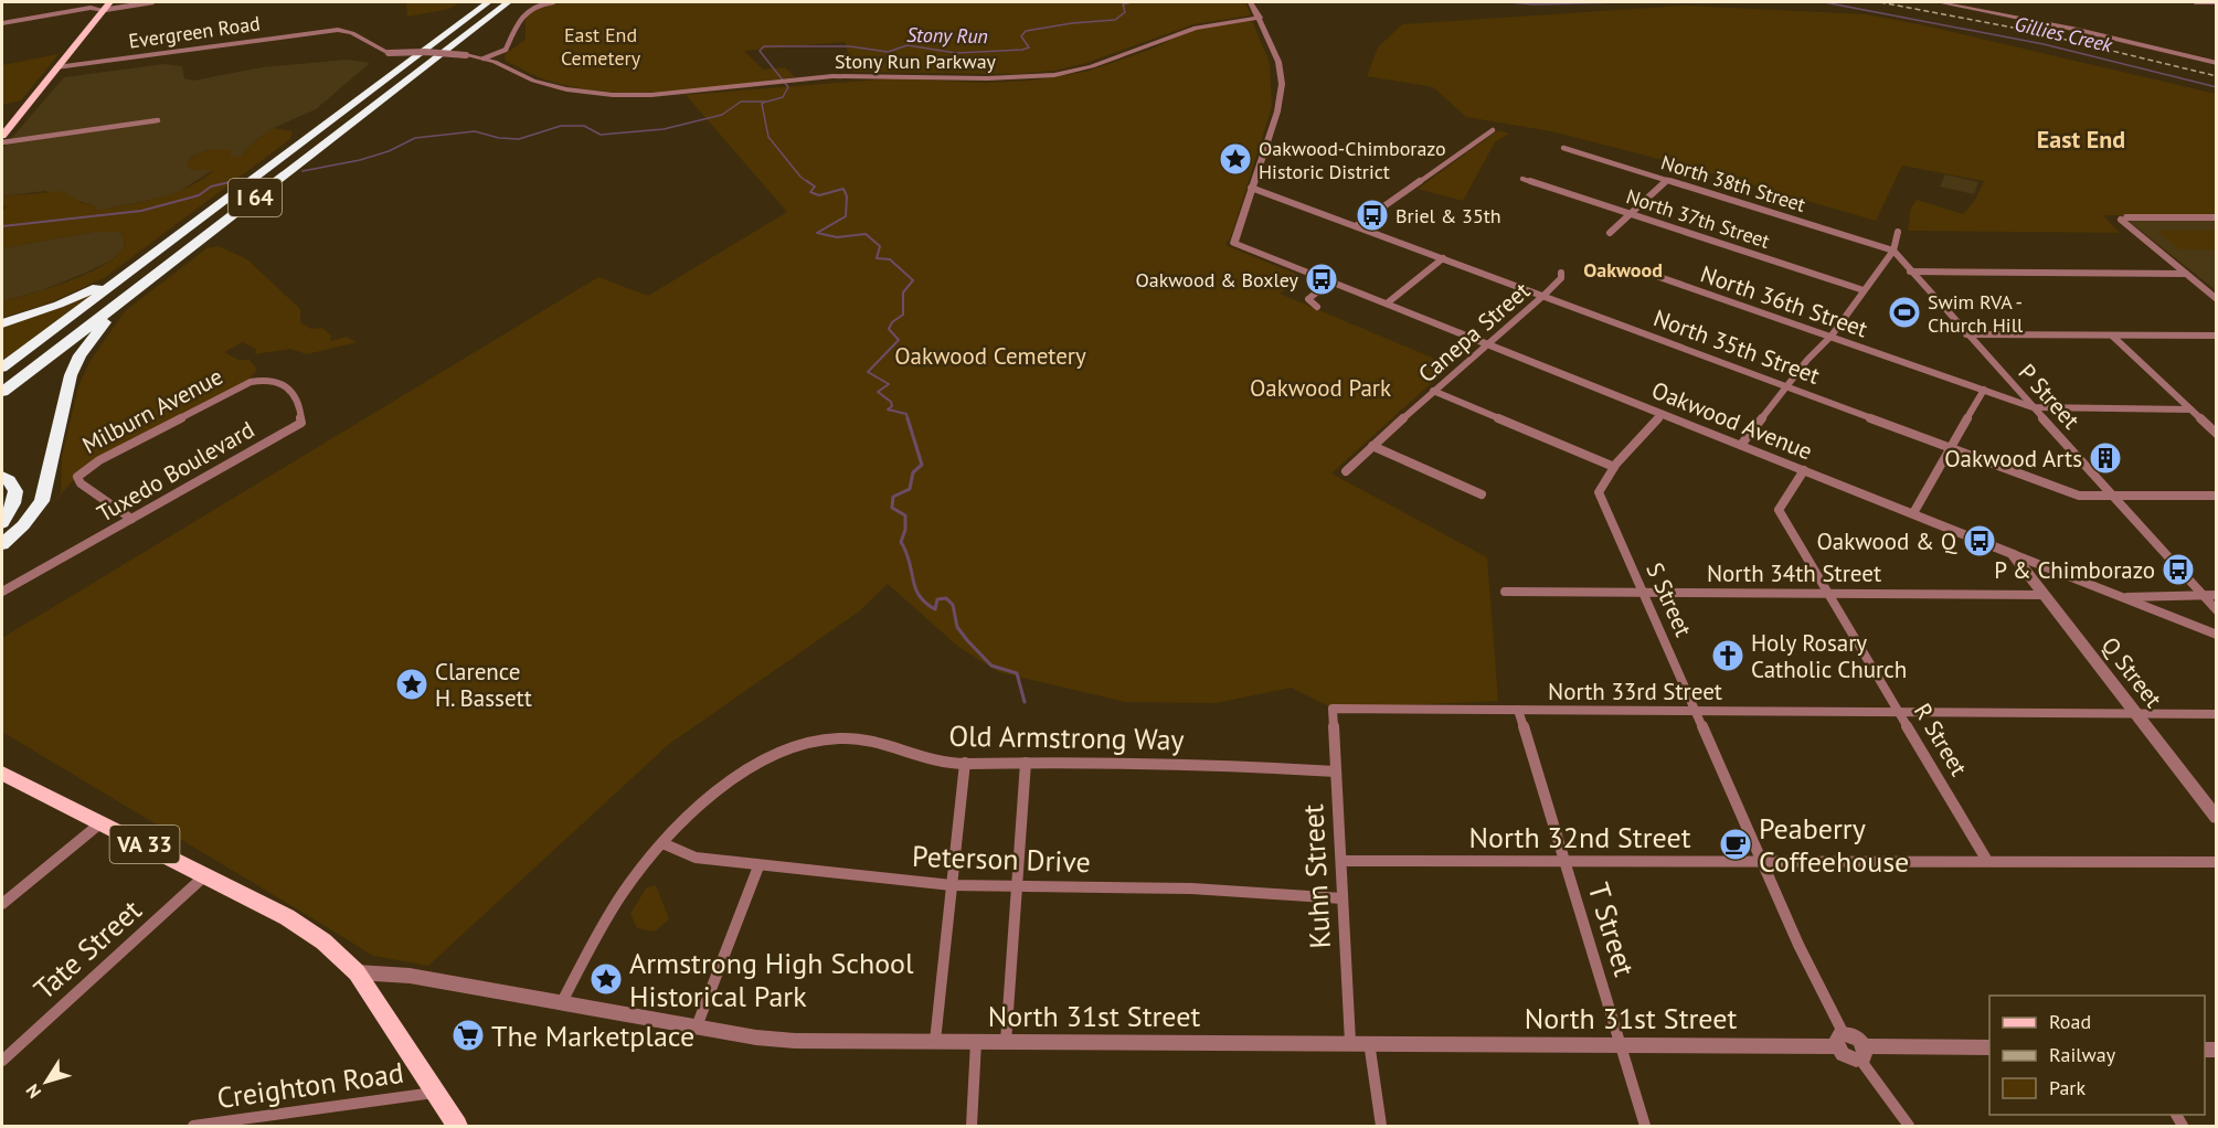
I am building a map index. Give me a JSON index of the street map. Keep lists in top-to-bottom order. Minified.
{"streets":{"highway":["I 64"],"main road":["VA 33"],"street":["Evergreen Road","Stony Run Parkway","North 38th Street","North 37th Street","North 36th Street","Canepa Street","North 35th Street","P Street","Milburn Avenue","Oakwood Avenue","Tuxedo Boulevard","North 34th Street","S Street","Q Street","North 33rd Street","Old Armstrong Way","R Street","North 32nd Street","Peterson Drive","Kuhn Street","T Street","Tate Street","North 31st Street","Creighton Road"]},"crossings":[["Evergreen Road","Stony Run Parkway"],["North 38th Street","P Street"],["North 36th Street","P Street"],["Canepa Street","North 35th Street"],["Canepa Street","Oakwood Avenue"],["North 35th Street","P Street"],["North 35th Street","Oakwood Avenue"],["Milburn Avenue","Tuxedo Boulevard"],["Oakwood Avenue","S Street"],["Oakwood Avenue","Q Street"],["Oakwood Avenue","R Street"],["North 34th Street","S Street"],["North 34th Street","Q Street"],["North 34th Street","R Street"],["S Street","North 33rd Street"],["S Street","North 32nd Street"],["S Street","North 31st Street"],["Q Street","North 33rd Street"],["North 33rd Street","R Street"],["North 33rd Street","Kuhn Street"],["North 33rd Street","T Street"],["Old Armstrong Way","Peterson Drive"],["Old Armstrong Way","Kuhn Street"],["Old Armstrong Way","North 31st Street"],["R Street","North 32nd Street"],["North 32nd Street","Kuhn Street"],["North 32nd Street","T Street"],["VA 33","Tate Street"],["VA 33","North 31st Street"],["VA 33","Creighton Road"],["Peterson Drive","Kuhn Street"],["Kuhn Street","North 31st Street"],["T Street","North 31st Street"]],"districts":["East End","Oakwood"],"water":["Gillies Creek","Stony Run"],"parks":["East End Cemetery","Oakwood Cemetery","Oakwood Park"],"places":{"place":["Oakwood-Chimborazo Historic District","Clarence H. Bassett","Armstrong High School Historical Park"],"bus stop":["Briel & 35th","Oakwood & Boxley","Oakwood & Q","P & Chimborazo"],"sports":["Swim RVA - Church Hill"],"building":["Oakwood Arts"],"church":["Holy Rosary Catholic Church"],"cafe":["Peaberry Coffeehouse"],"supermarket":["The Marketplace"]},"legend":["Road","Railway","Park"],"north":"bottom left"}
